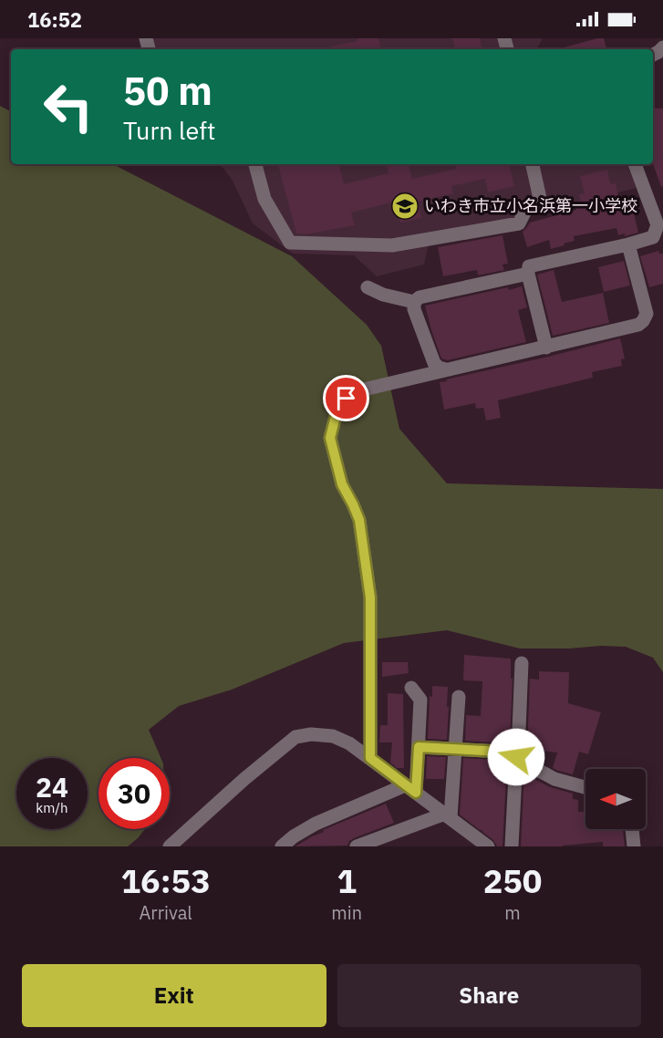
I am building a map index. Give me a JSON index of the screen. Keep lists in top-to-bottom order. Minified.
{"places":{"school or university":["いわき市立小名浜第一小学校"]},"north":"left","page":{"status":"16:52","turn":["50 m","Turn left"],"speed":"24 km/h","limit":"30","eta":["16:53","Arrival","1","min","250","m"],"buttons":["Exit","Share"]}}
